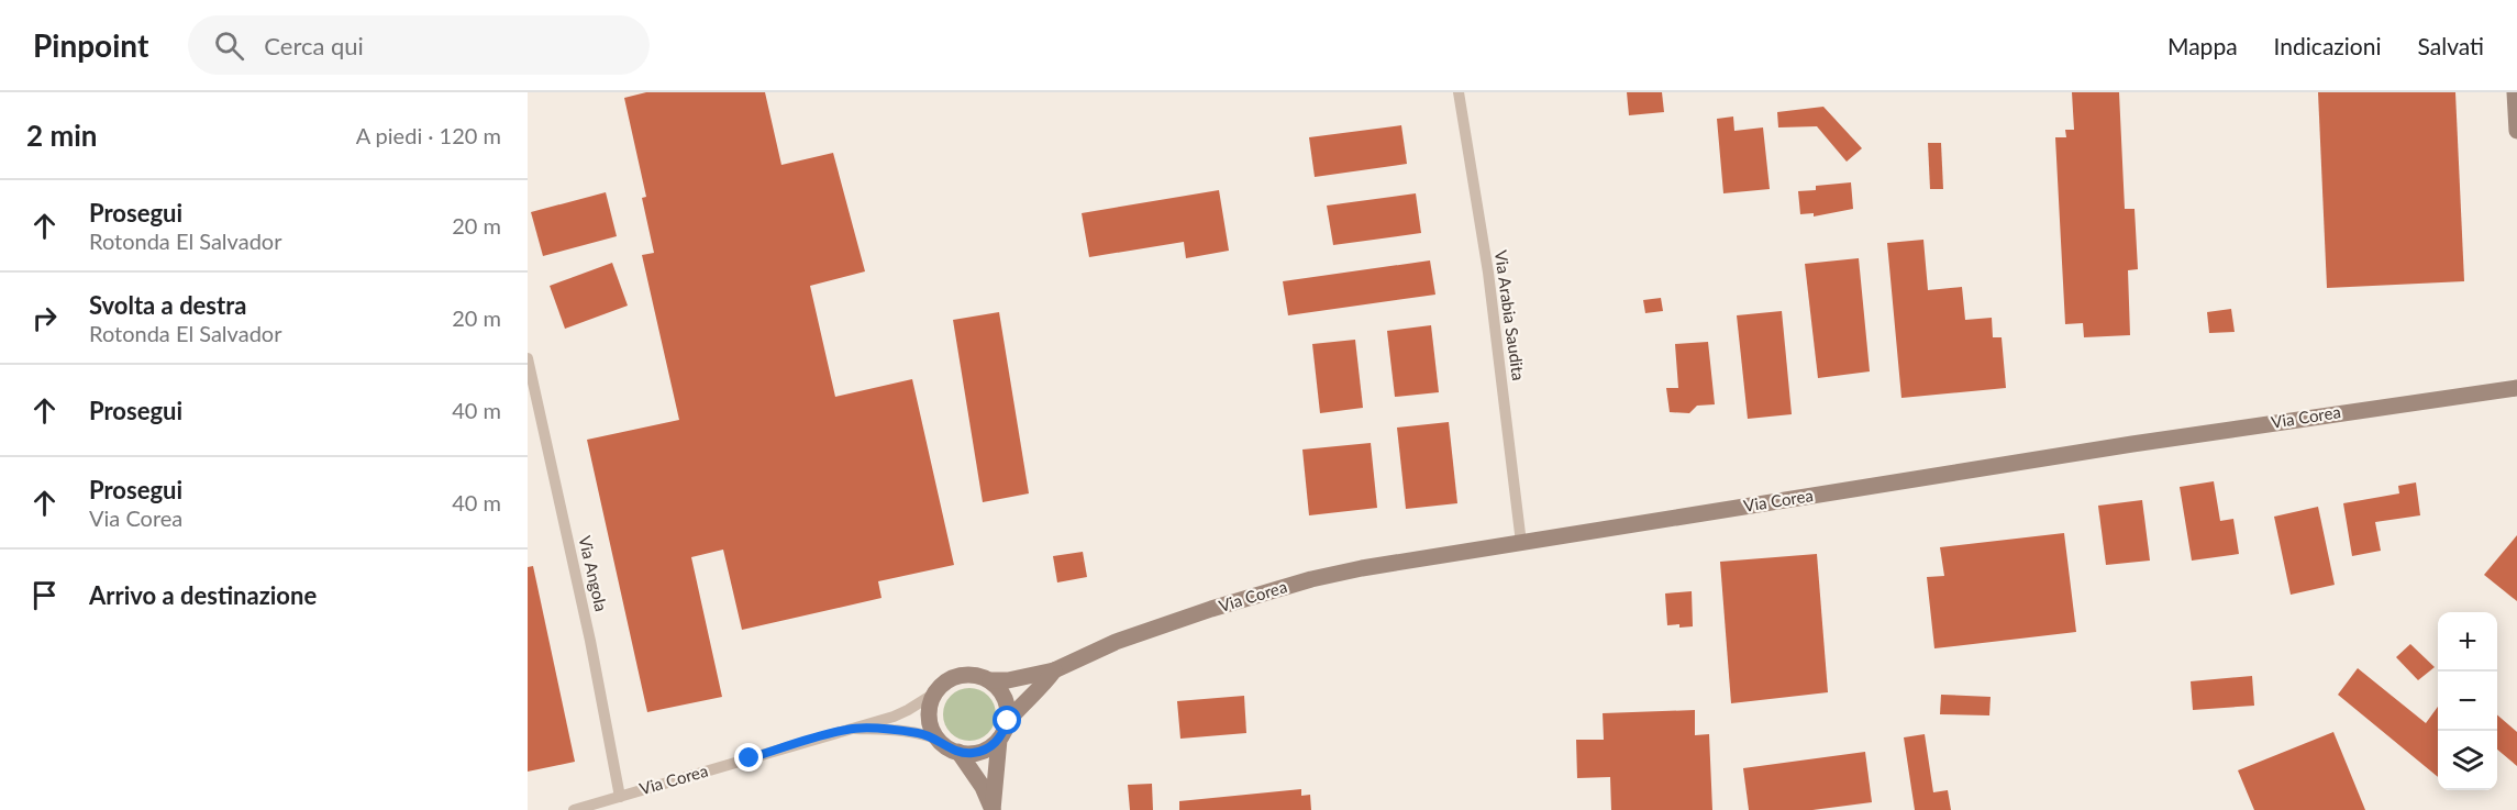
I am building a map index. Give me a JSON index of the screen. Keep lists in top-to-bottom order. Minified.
{"streets":{"street":["Via Arabia Saudita","Via Corea","Via Angola"]},"crossings":[["Via Arabia Saudita","Via Corea"],["Via Corea","Via Angola"]],"page":{"header":"Pinpoint","search":"Cerca qui","nav":["Mappa","Indicazioni","Salvati"],"heading":["2 min","A piedi · 120 m"],"list":[["Prosegui","Rotonda El Salvador","20 m"],["Svolta a destra","Rotonda El Salvador","20 m"],["Prosegui","40 m"],["Prosegui","Via Corea","40 m"],"Arrivo a destinazione"],"map_buttons":["+","−"]}}
